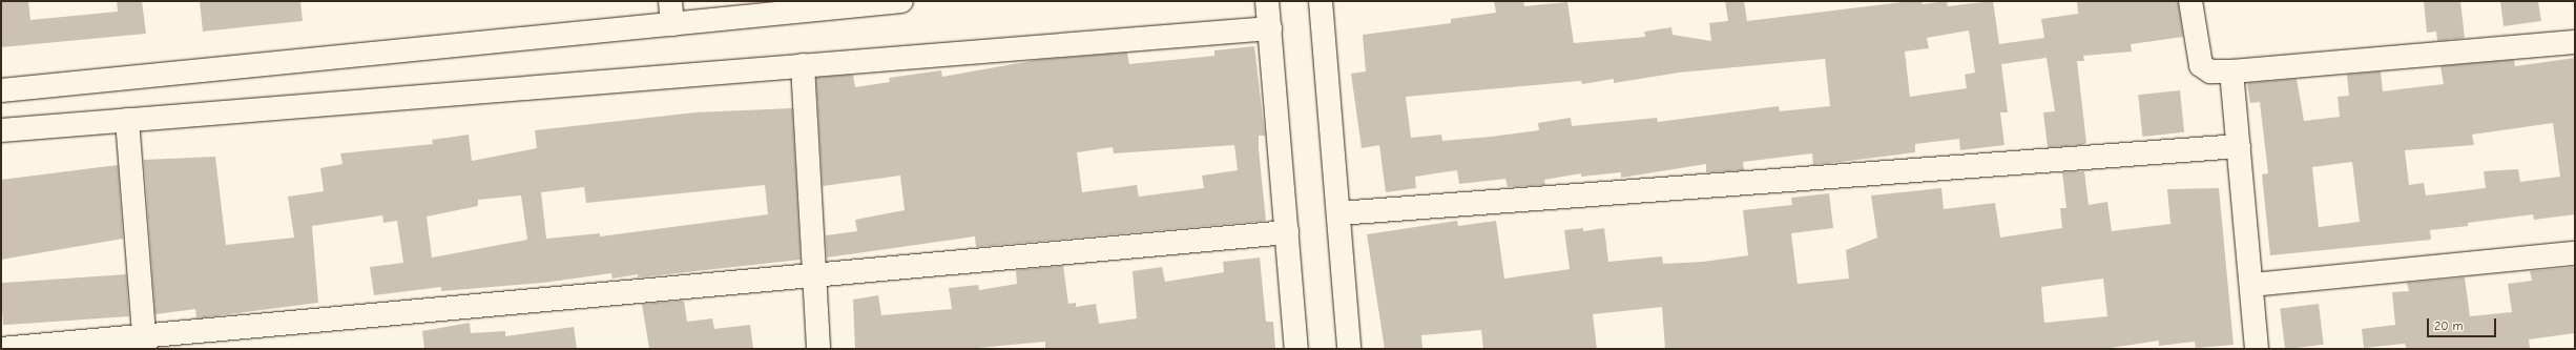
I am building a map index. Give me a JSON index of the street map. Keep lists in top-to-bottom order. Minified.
{"scale_bar":"20 m"}
